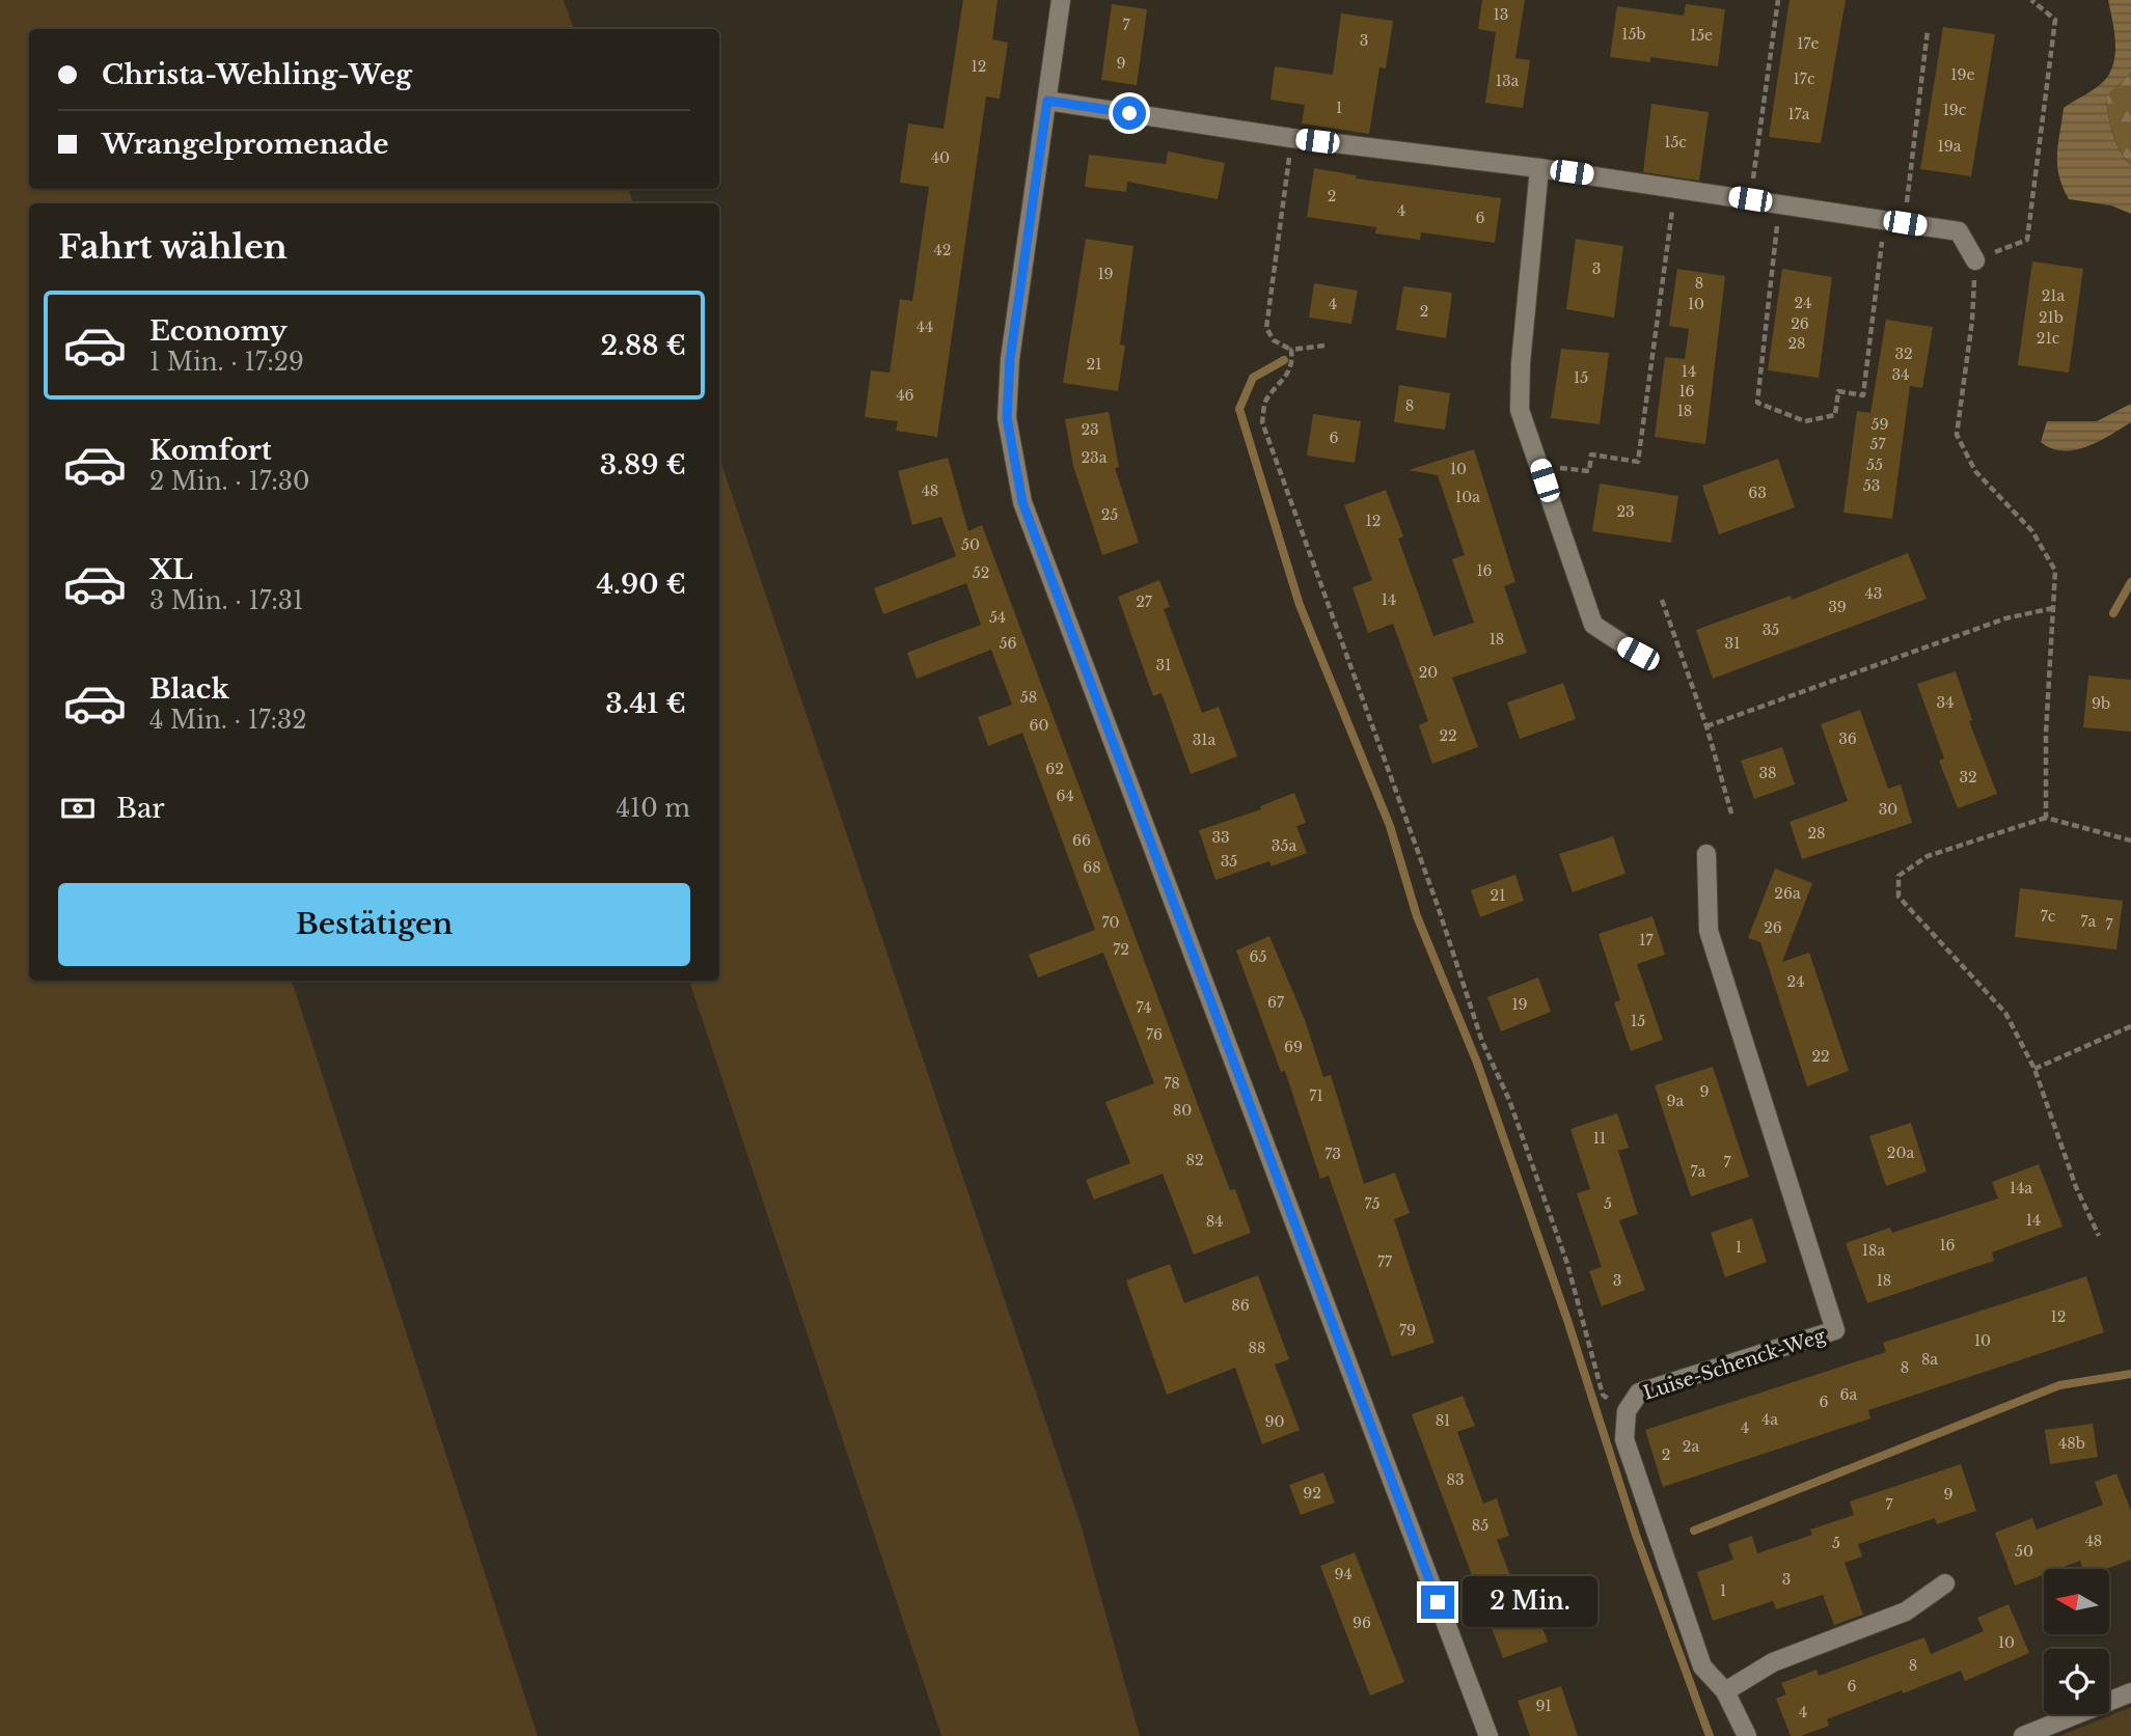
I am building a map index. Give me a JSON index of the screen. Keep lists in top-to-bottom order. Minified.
{"streets":{"street":["Luise-Schenck-Weg"]},"house_numbers":["13","7","15b","15e","3","17e","9","12","19e","17c","13a","1","19c","17a","15c","19a","40","2","4","6","42","3","19","8","21a","24","4","10","2","21b","26","44","21c","28","32","21","14","34","15","16","46","8","18","59","23","6","57","23a","55","10","53","48","63","10a","23","25","12","50","16","52","43","14","27","39","54","35","18","56","31","31","20","58","34","9b","60","22","36","31a","62","38","32","64","30","28","33","66","35a","35","68","26a","21","7c","7a","70","7","26","17","72","65","24","67","19","74","15","76","69","22","78","9","71","9a","80","11","20a","73","82","7","7a","14a","75","5","14","84","16","1","18a","77","3","18","86","12","79","10","88","8a","8","6a","6","4a","81","90","4","48b","2a","2","83","92","9","7","85","48","5","50","94","3","1","96","10","8","6","91","4"],"north":"left","page":{"banner":["Christa-Wehling-Weg","Wrangelpromenade"],"heading":"Fahrt wählen","list":[{"name":"Economy","note":"1 Min. · 17:29","value":"2.88 €"},{"name":"Komfort","note":"2 Min. · 17:30","value":"3.89 €"},{"name":"XL","note":"3 Min. · 17:31","value":"4.90 €"},{"name":"Black","note":"4 Min. · 17:32","value":"3.41 €"}],"pay":["Bar","410 m"],"buttons":"Bestätigen","bubble":"2 Min."}}
